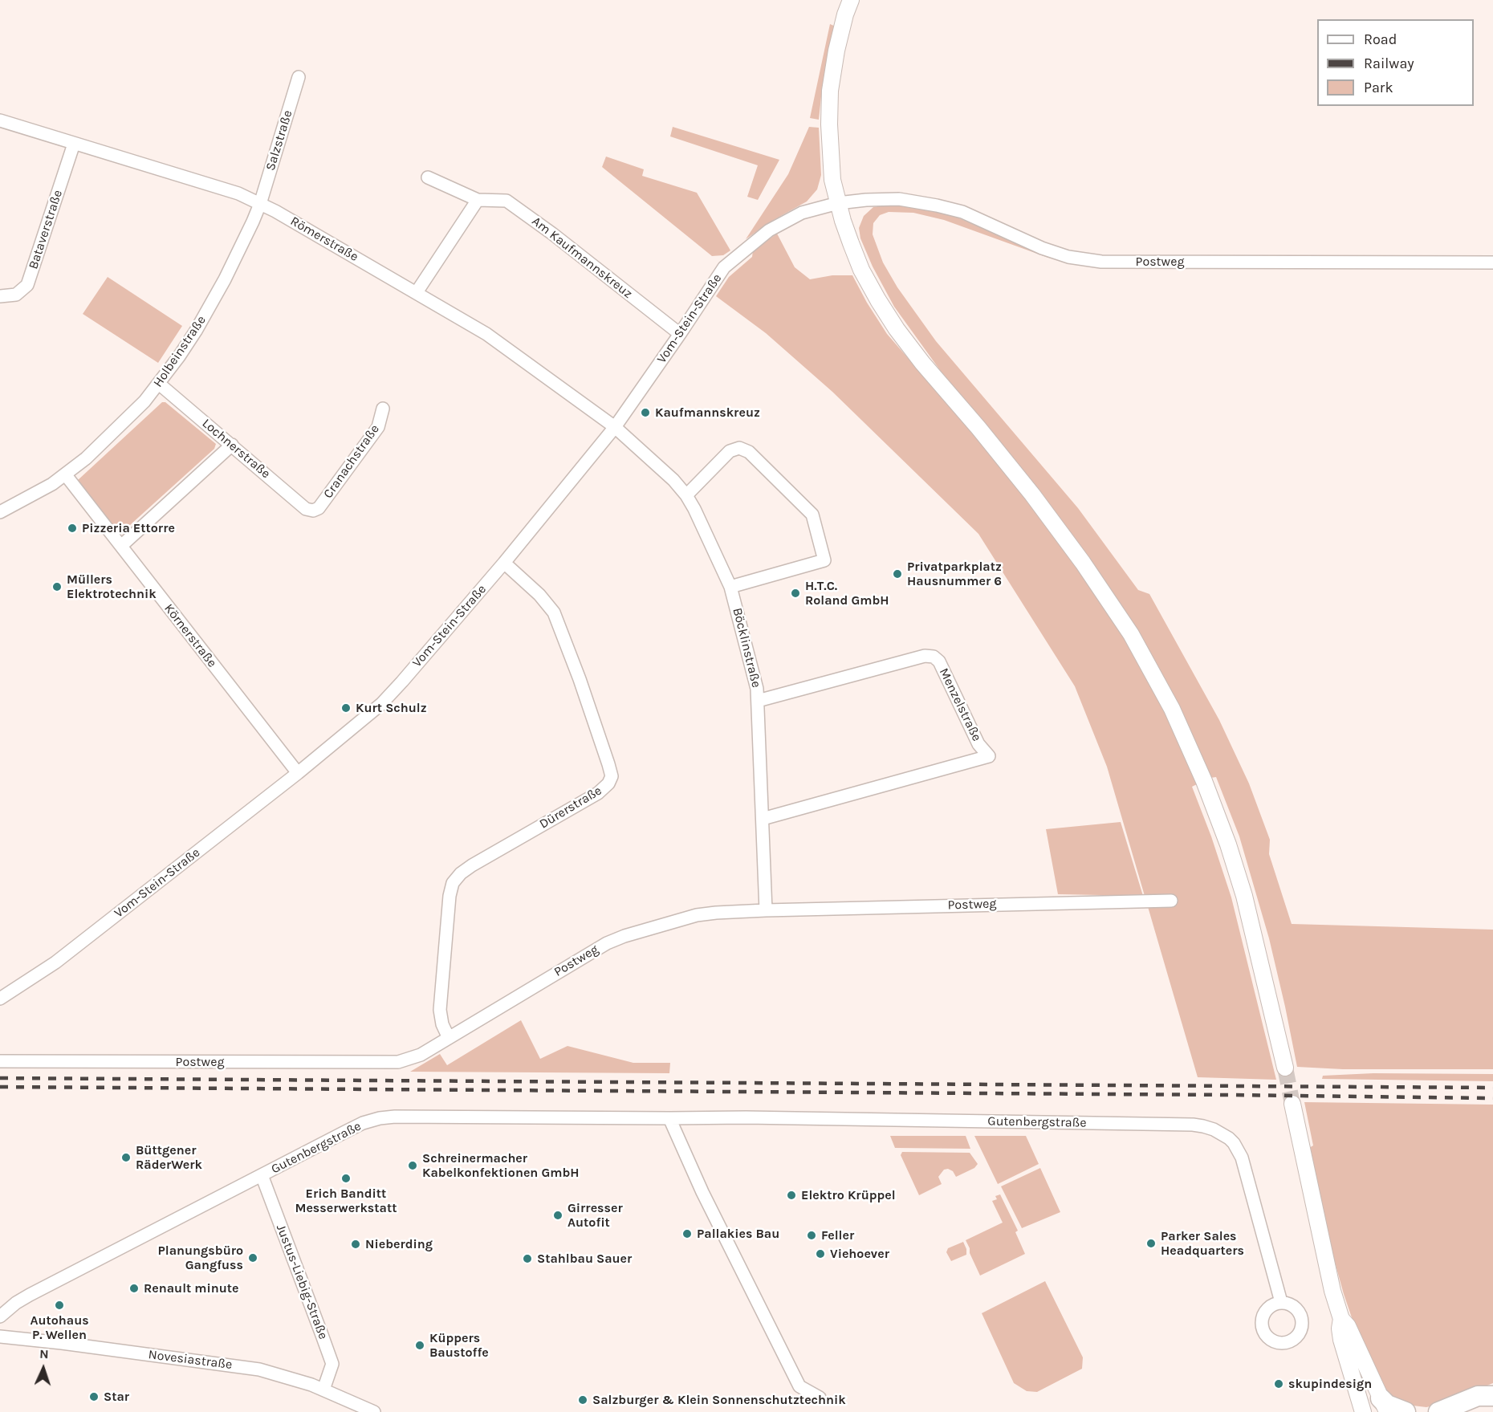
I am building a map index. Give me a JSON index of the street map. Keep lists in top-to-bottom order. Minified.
{"streets":{"street":["Salzstraße","Bataverstraße","Römerstraße","Am Kaufmannskreuz","Postweg","Vom-Stein-Straße","Holbeinstraße","Lochnerstraße","Cranachstraße","Körnerstraße","Böcklinstraße","Menzelstraße","Dürerstraße","Gutenbergstraße","Justus-Liebig-Straße","Novesiastraße"]},"crossings":[["Salzstraße","Römerstraße"],["Salzstraße","Holbeinstraße"],["Bataverstraße","Römerstraße"],["Römerstraße","Vom-Stein-Straße"],["Römerstraße","Holbeinstraße"],["Römerstraße","Böcklinstraße"],["Am Kaufmannskreuz","Vom-Stein-Straße"],["Postweg","Vom-Stein-Straße"],["Postweg","Böcklinstraße"],["Postweg","Dürerstraße"],["Vom-Stein-Straße","Körnerstraße"],["Vom-Stein-Straße","Böcklinstraße"],["Vom-Stein-Straße","Dürerstraße"],["Holbeinstraße","Lochnerstraße"],["Holbeinstraße","Körnerstraße"],["Lochnerstraße","Cranachstraße"],["Böcklinstraße","Menzelstraße"],["Gutenbergstraße","Justus-Liebig-Straße"],["Justus-Liebig-Straße","Novesiastraße"]],"places":["Kaufmannskreuz","Pizzeria Ettorre","Privatparkplatz Hausnummer 6","Müllers Elektrotechnik","H.T.C. Roland GmbH","Kurt Schulz","Büttgener RäderWerk","Schreinermacher Kabelkonfektionen GmbH","Erich Banditt Messerwerkstatt","Elektro Krüppel","Girresser Autofit","Pallakies Bau","Feller","Parker Sales Headquarters","Nieberding","Viehoever","Planungsbüro Gangfuss","Stahlbau Sauer","Renault minute","Autohaus P. Wellen","Küppers Baustoffe","skupindesign","Star","Salzburger & Klein Sonnenschutztechnik"],"legend":["Road","Railway","Park"],"north":"top"}
